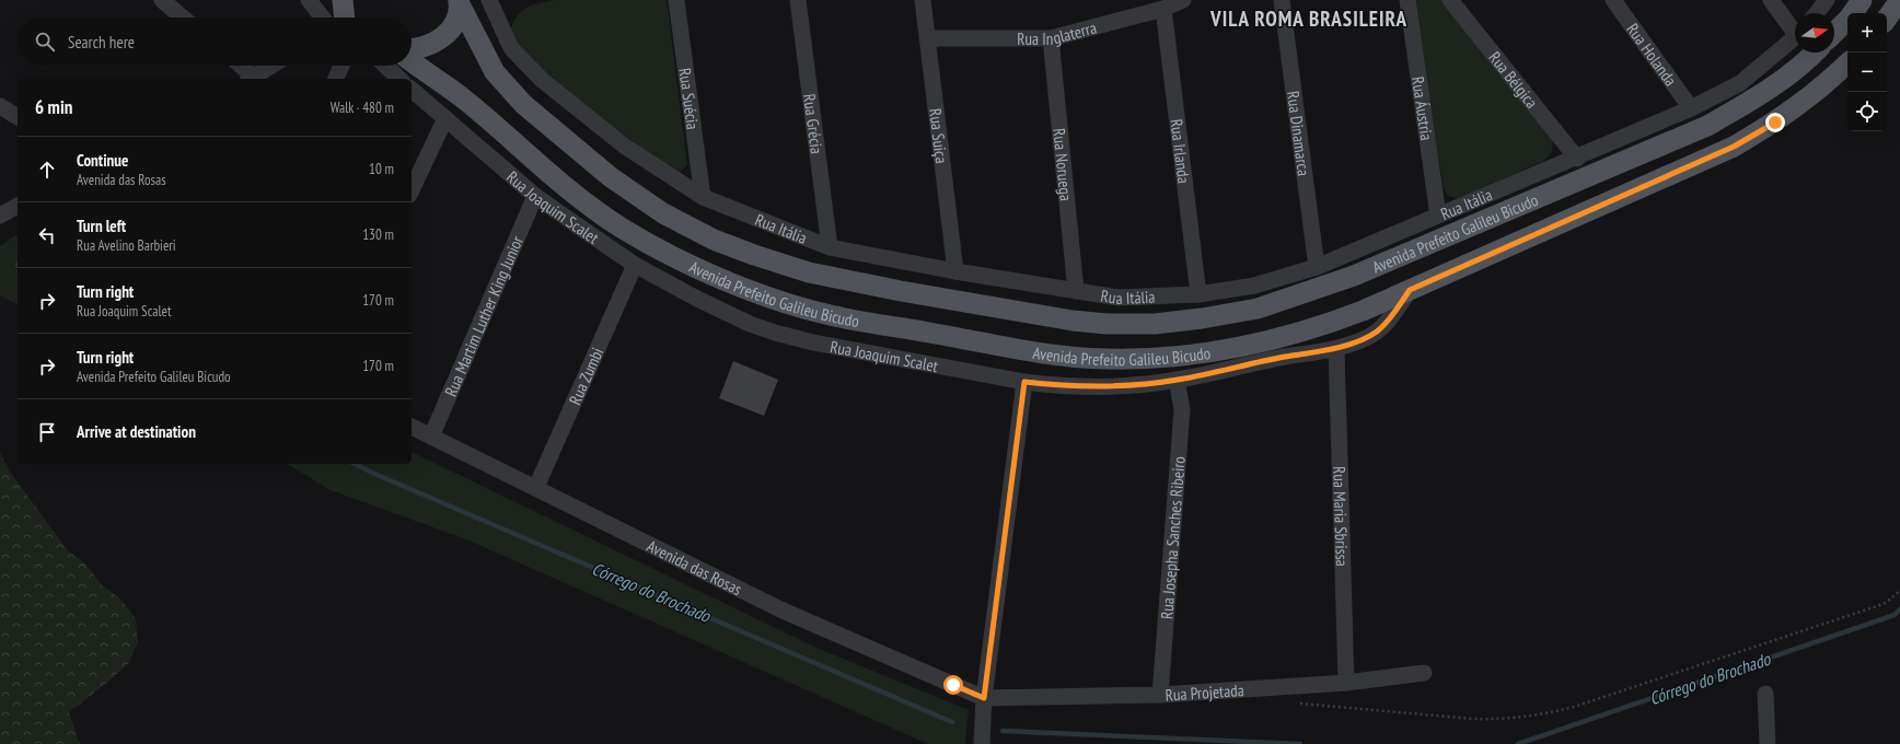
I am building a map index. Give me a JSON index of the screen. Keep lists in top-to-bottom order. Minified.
{"streets":{"main road":["Avenida Prefeito Galileu Bicudo"],"street":["Rua Inglaterra","Rua Holanda","Rua Bélgica","Rua Suécia","Rua Áustria","Rua Grécia","Rua Dinamarca","Rua Suiça","Rua Irlanda","Rua Noruega","Rua Itália","Rua Joaquim Scalet","Rua Martim Luther King Junior","Rua Zumbi","Rua Maria Sbrissa","Rua Josepha Sanches Ribeiro","Avenida das Rosas","Rua Projetada"]},"crossings":[["Rua Inglaterra","Rua Suiça"],["Rua Inglaterra","Rua Irlanda"],["Rua Inglaterra","Rua Noruega"],["Rua Holanda","Rua Itália"],["Rua Bélgica","Rua Itália"],["Rua Suécia","Rua Itália"],["Rua Áustria","Rua Itália"],["Rua Grécia","Rua Itália"],["Rua Dinamarca","Rua Itália"],["Rua Suiça","Rua Itália"],["Rua Irlanda","Rua Itália"],["Rua Noruega","Rua Itália"],["Rua Joaquim Scalet","Avenida Prefeito Galileu Bicudo"],["Rua Joaquim Scalet","Rua Martim Luther King Junior"],["Rua Joaquim Scalet","Rua Zumbi"],["Rua Joaquim Scalet","Rua Maria Sbrissa"],["Rua Joaquim Scalet","Rua Josepha Sanches Ribeiro"],["Rua Martim Luther King Junior","Avenida das Rosas"],["Rua Zumbi","Avenida das Rosas"],["Rua Maria Sbrissa","Rua Projetada"],["Rua Josepha Sanches Ribeiro","Rua Projetada"],["Avenida das Rosas","Rua Projetada"]],"districts":["VILA ROMA BRASILEIRA"],"water":["Córrego do Brochado"],"north":"right","page":{"map_buttons":["+","−"],"search":"Search here","heading":["6 min","Walk · 480 m"],"list":[["Continue","Avenida das Rosas","10 m"],["Turn left","Rua Avelino Barbieri","130 m"],["Turn right","Rua Joaquim Scalet","170 m"],["Turn right","Avenida Prefeito Galileu Bicudo","170 m"],"Arrive at destination"]}}
